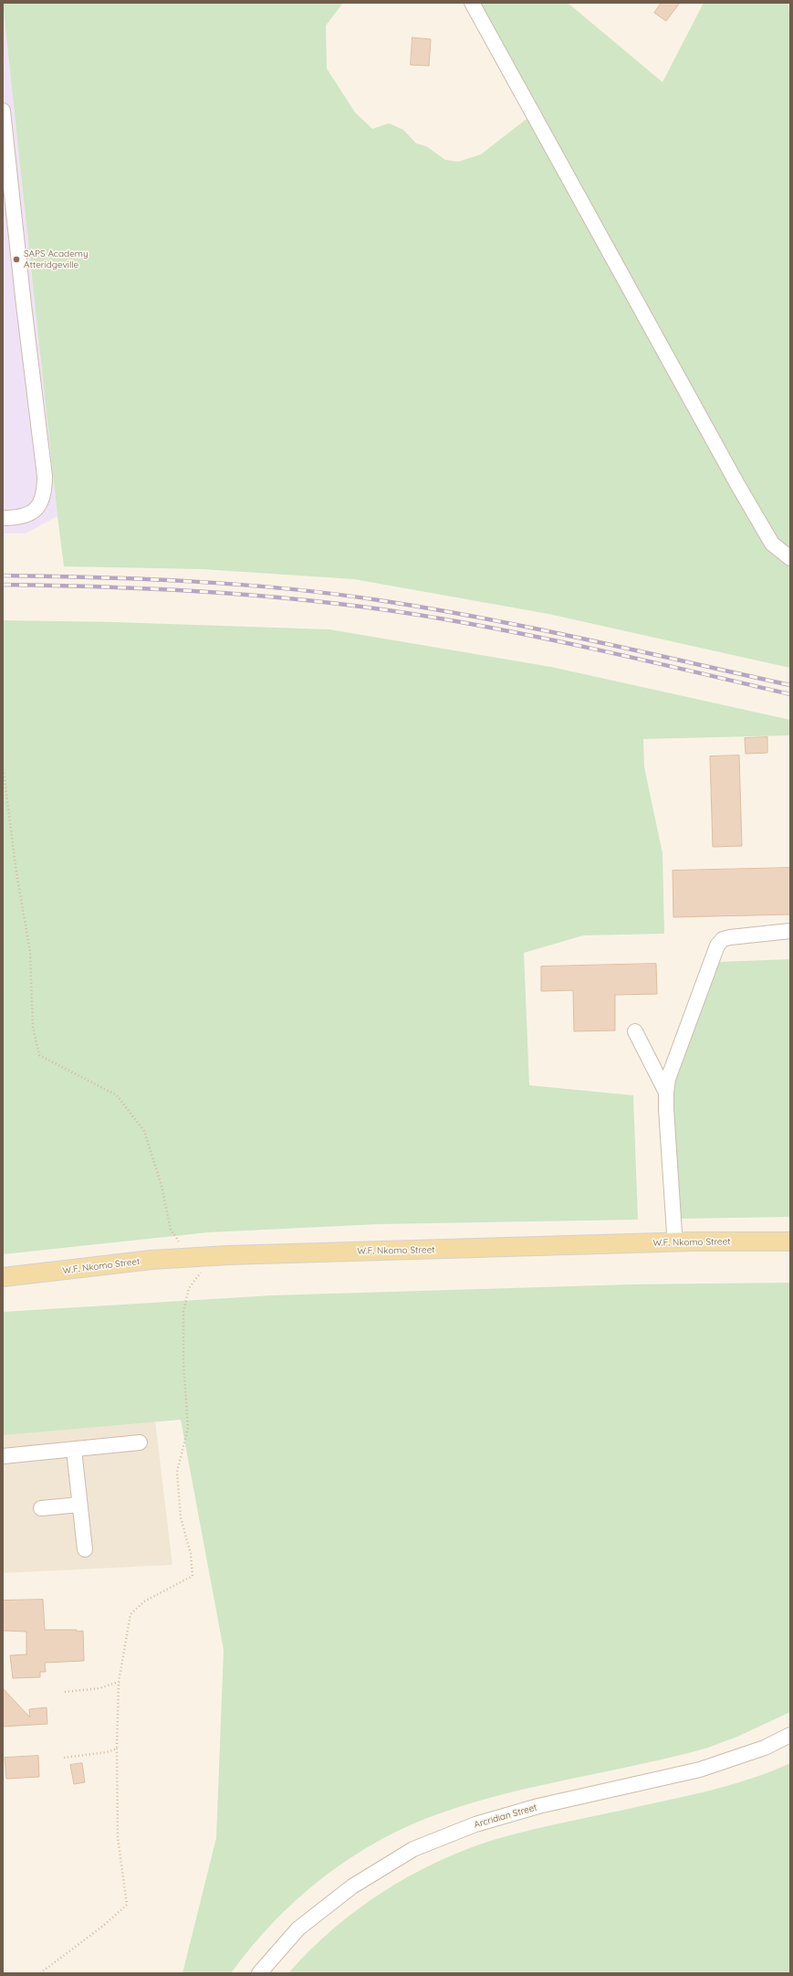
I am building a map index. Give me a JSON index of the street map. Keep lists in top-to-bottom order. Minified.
{"streets":{"main road":["W.F. Nkomo Street"],"street":["Arcridian Street"]},"places":["SAPS Academy Atteridgeville"]}
